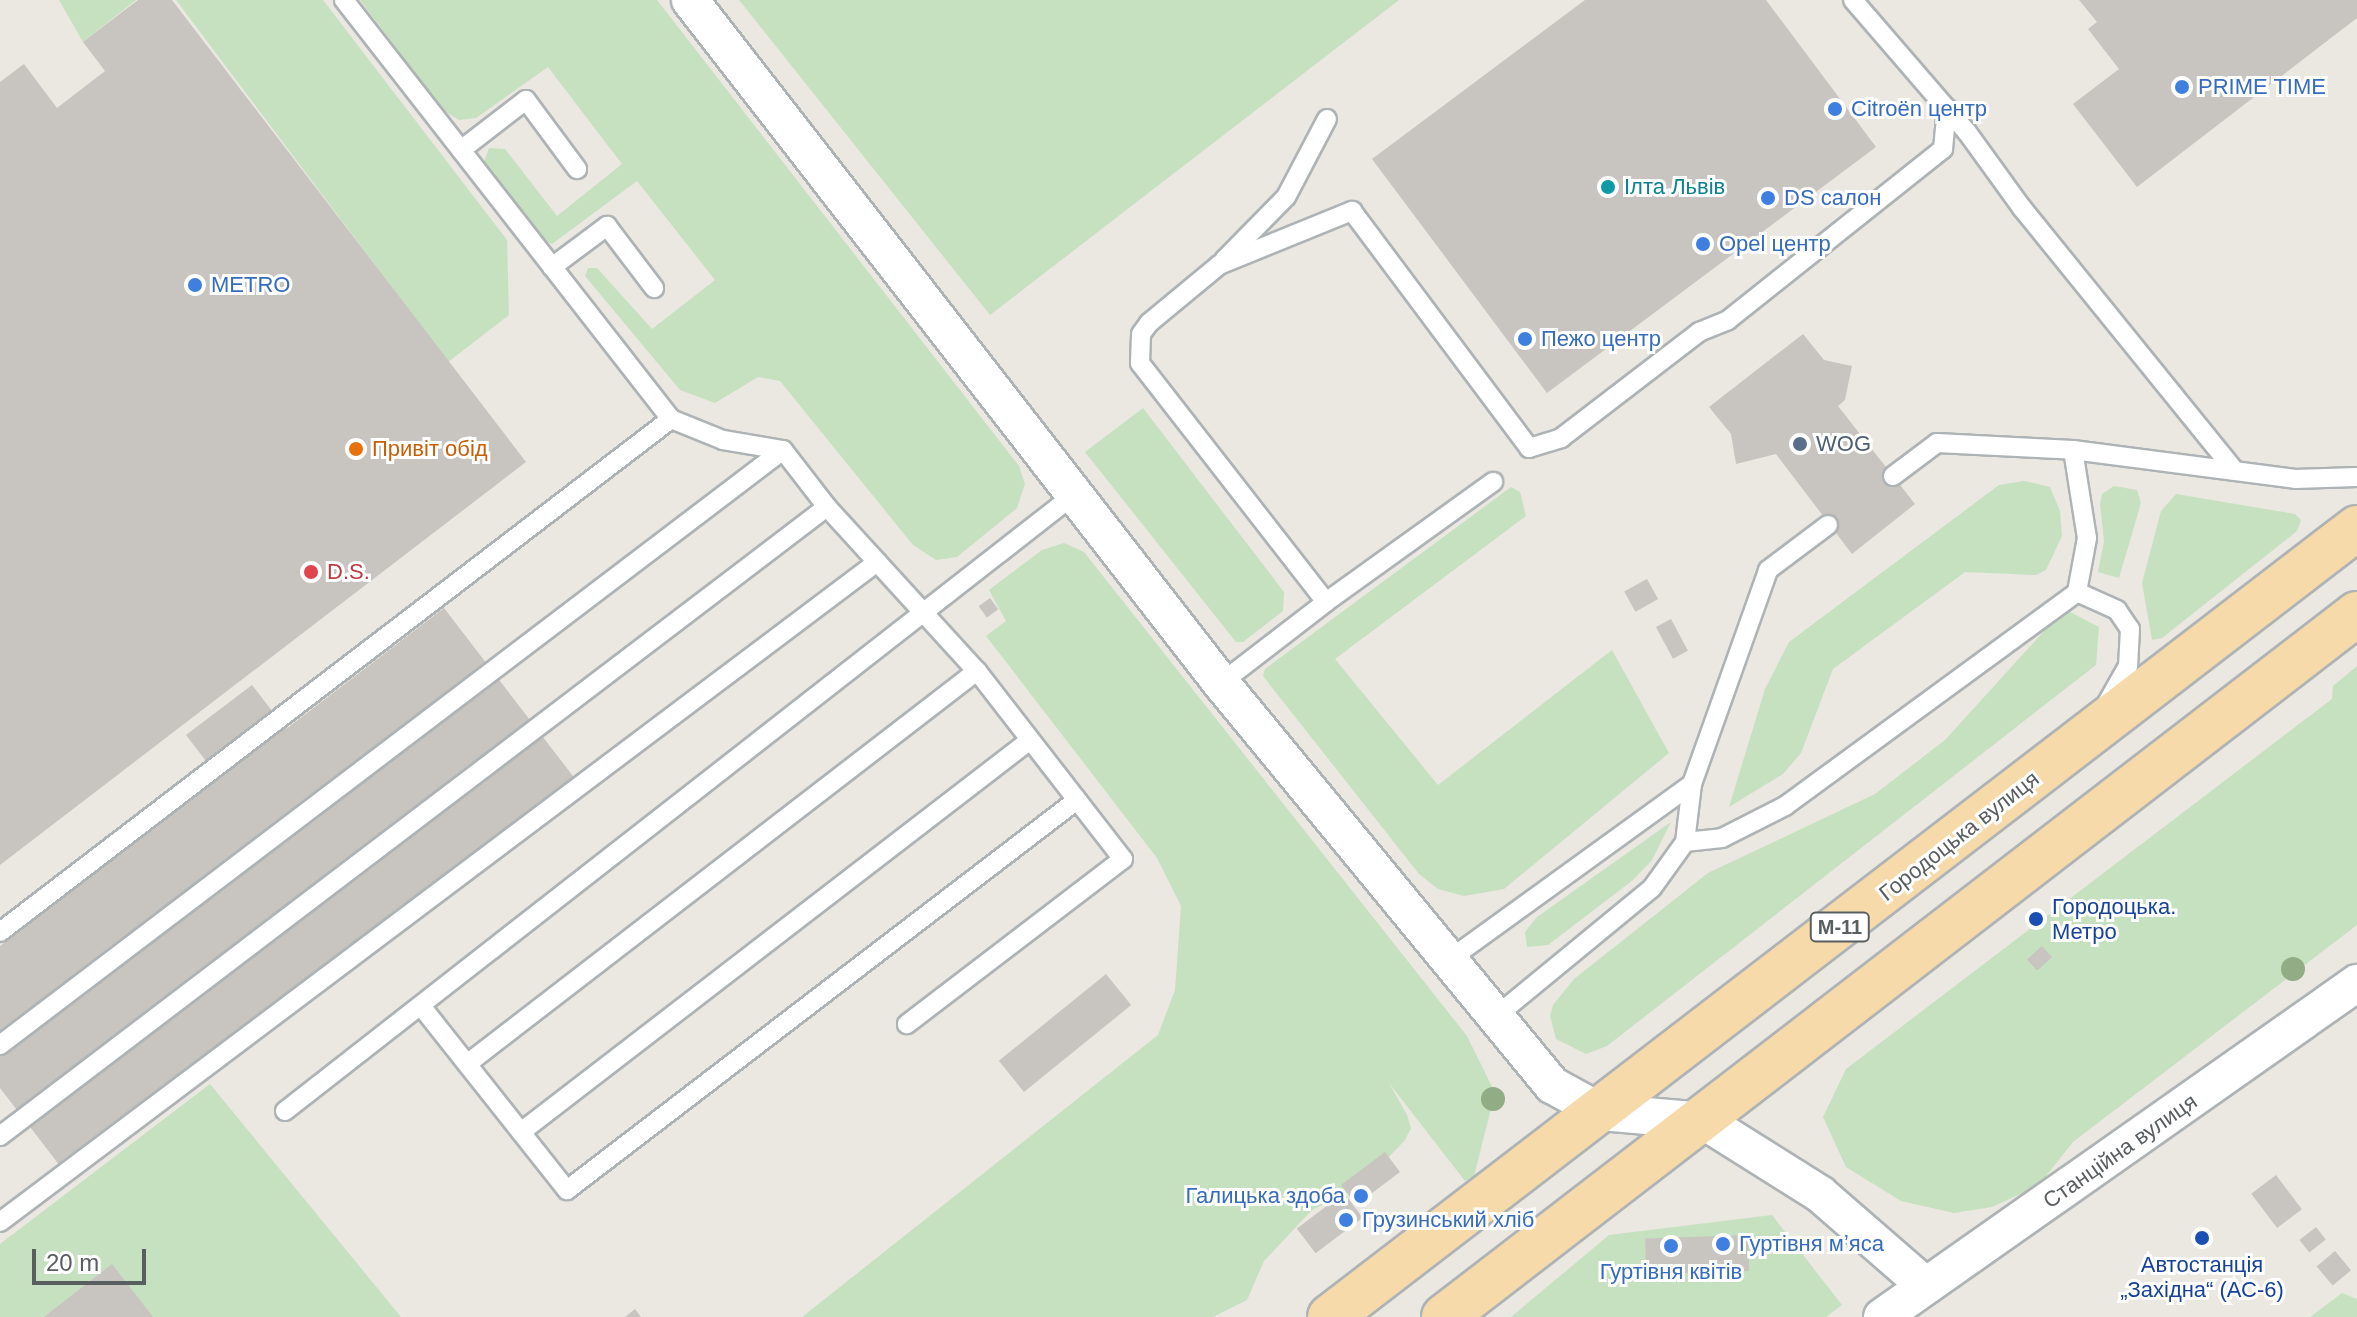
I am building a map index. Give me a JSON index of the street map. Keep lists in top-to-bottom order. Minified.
{"streets":{"main road":["Городоцька вулиця","М-11"],"street":["Станційна вулиця"]},"places":["PRIME TIME","Citroën центр","Ілта Львів","DS салон","Opel центр","METRO","Пежо центр","WOG","Привіт обід","D.S.","Городоцька. Метро","Галицька здоба","Грузинський хліб","Автостанція „Західна“ (АС-6)","Гуртівня мʼяса","Гуртівня квітів"],"scale_bar":"20 m"}
